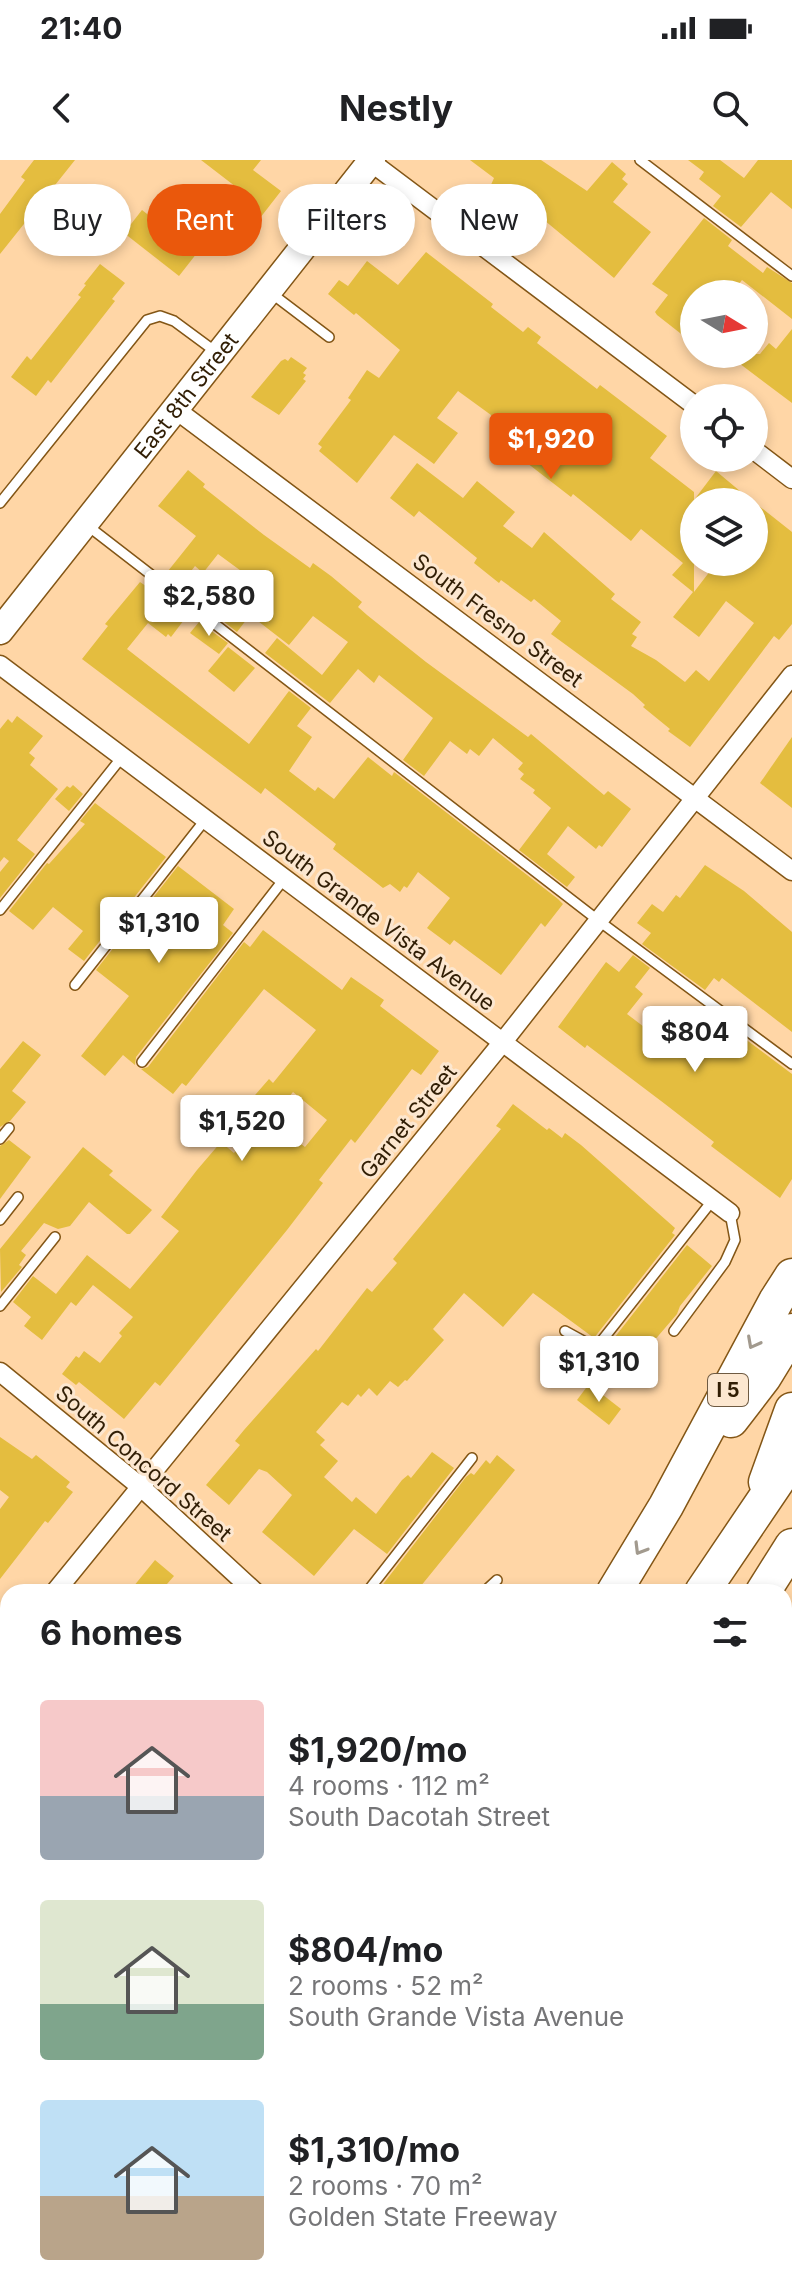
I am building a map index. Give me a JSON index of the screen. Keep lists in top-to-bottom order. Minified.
{"streets":{"highway":["I 5"],"main road":["East 8th Street"],"street":["South Fresno Street","South Grande Vista Avenue","Garnet Street","South Concord Street"]},"crossings":[["East 8th Street","South Fresno Street"],["South Fresno Street","Garnet Street"],["South Grande Vista Avenue","Garnet Street"],["Garnet Street","South Concord Street"]],"north":"right","page":{"status":"21:40","header":"Nestly","chip":["Buy","Rent","Filters","New"],"price":["$1,920","$2,580","$1,310","$804","$1,520","$1,310"],"heading":"6 homes","list":[{"name":"$1,920/mo","note":"4 rooms · 112 m² · South Dacotah Street"},{"name":"$804/mo","note":"2 rooms · 52 m² · South Grande Vista Avenue"},{"name":"$1,310/mo","note":"2 rooms · 70 m² · Golden State Freeway"}]}}
